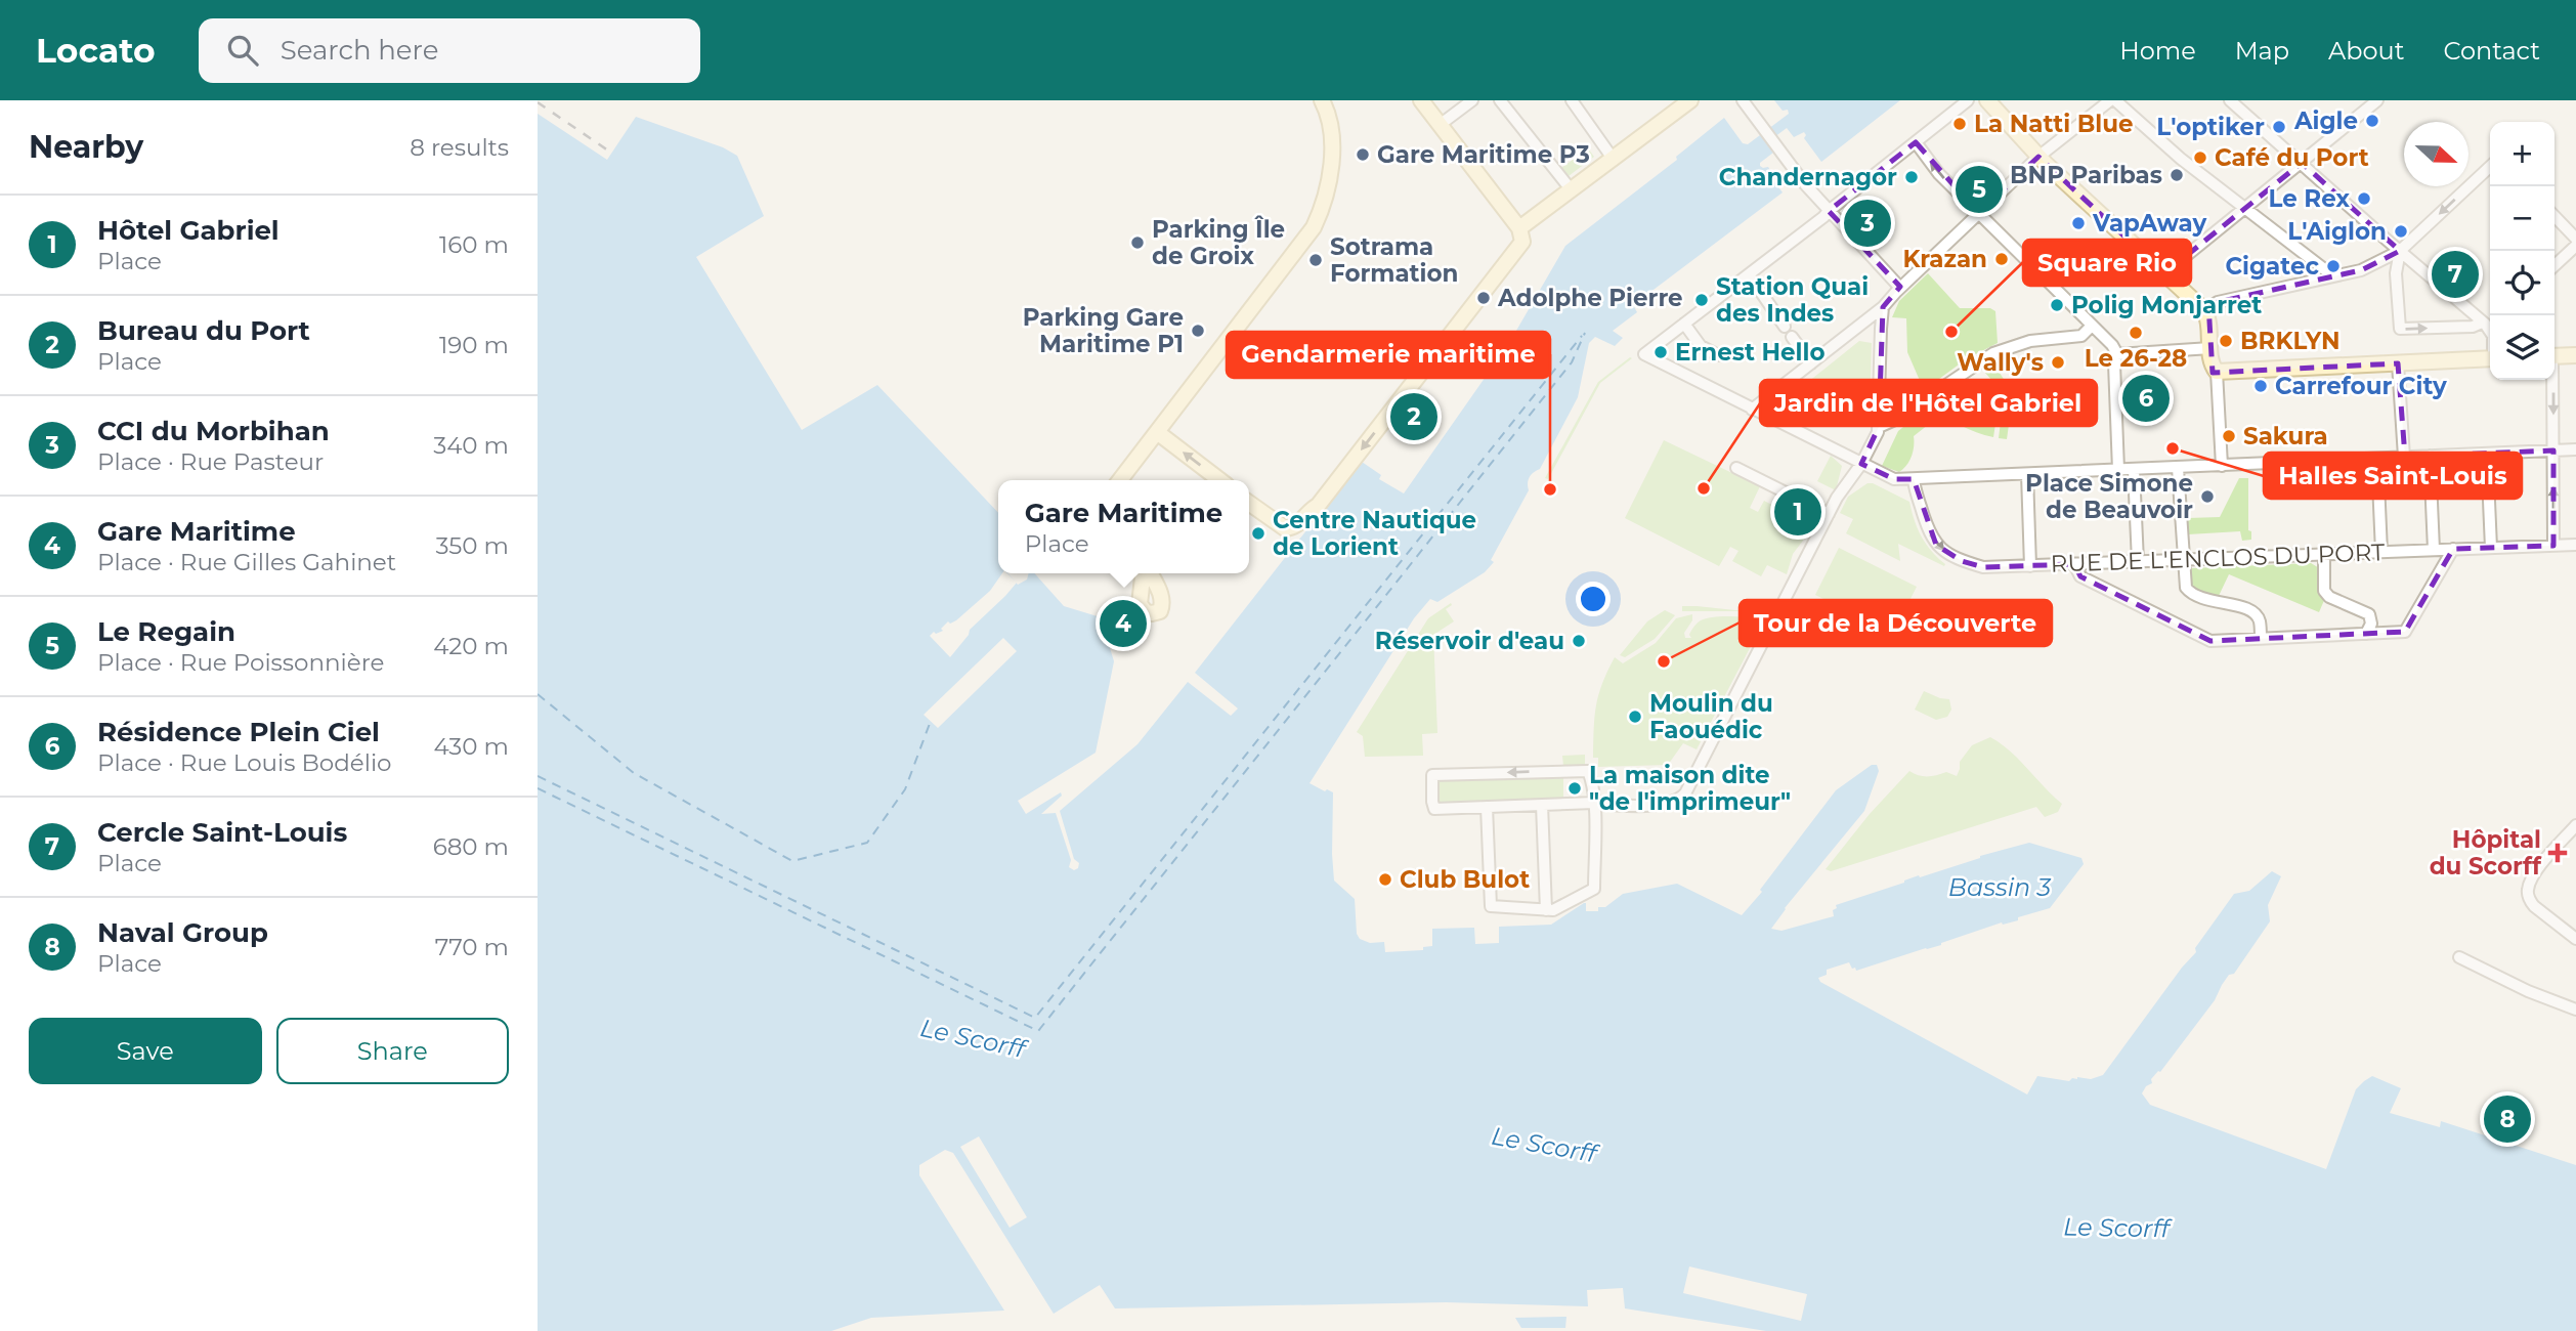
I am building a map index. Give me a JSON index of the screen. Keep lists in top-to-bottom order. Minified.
{"streets":{"street":["RUE DE L'ENCLOS DU PORT"]},"water":["Bassin 3","Le Scorff"],"places":{"other":["Aigle","La Natti Blue","L'optiker","Gare Maritime P3","Café du Port","BNP Paribas","Chandernagor","Le Rex","VapAway","L'Aiglon","Parking Île de Groix","Krazan","Sotrama Formation","Cigatec","Adolphe Pierre","Station Quai des Indes","Polig Monjarret","Parking Gare Maritime P1","Square Rio","Le 26-28","BRKLYN","Ernest Hello","Wally's","Carrefour City","Sakura","Halles Saint-Louis","Jardin de l'Hôtel Gabriel","Gendarmerie maritime","Place Simone de Beauvoir","Centre Nautique de Lorient","Réservoir d'eau","Tour de la Découverte","Moulin du Faouédic","La maison dite \"de l'imprimeur\"","Club Bulot"],"health":["Hôpital du Scorff"]},"north":"right","page":{"header":"Locato","search":"Search here","nav":["Home","Map","About","Contact"],"heading":["Nearby","8 results"],"map_buttons":["+","−"],"pins":["5","3","7","6","2","1","4","8"],"list":[{"mark":"1","name":"Hôtel Gabriel","note":"Place","value":"160 m"},{"mark":"2","name":"Bureau du Port","note":"Place","value":"190 m"},{"mark":"3","name":"CCI du Morbihan","note":"Place · Rue Pasteur","value":"340 m"},{"mark":"4","name":"Gare Maritime","note":"Place · Rue Gilles Gahinet","value":"350 m"},{"mark":"5","name":"Le Regain","note":"Place · Rue Poissonnière","value":"420 m"},{"mark":"6","name":"Résidence Plein Ciel","note":"Place · Rue Louis Bodélio","value":"430 m"},{"mark":"7","name":"Cercle Saint-Louis","note":"Place","value":"680 m"},{"mark":"8","name":"Naval Group","note":"Place","value":"770 m"}],"popup":["Gare Maritime","Place"],"buttons":["Save","Share"]}}
